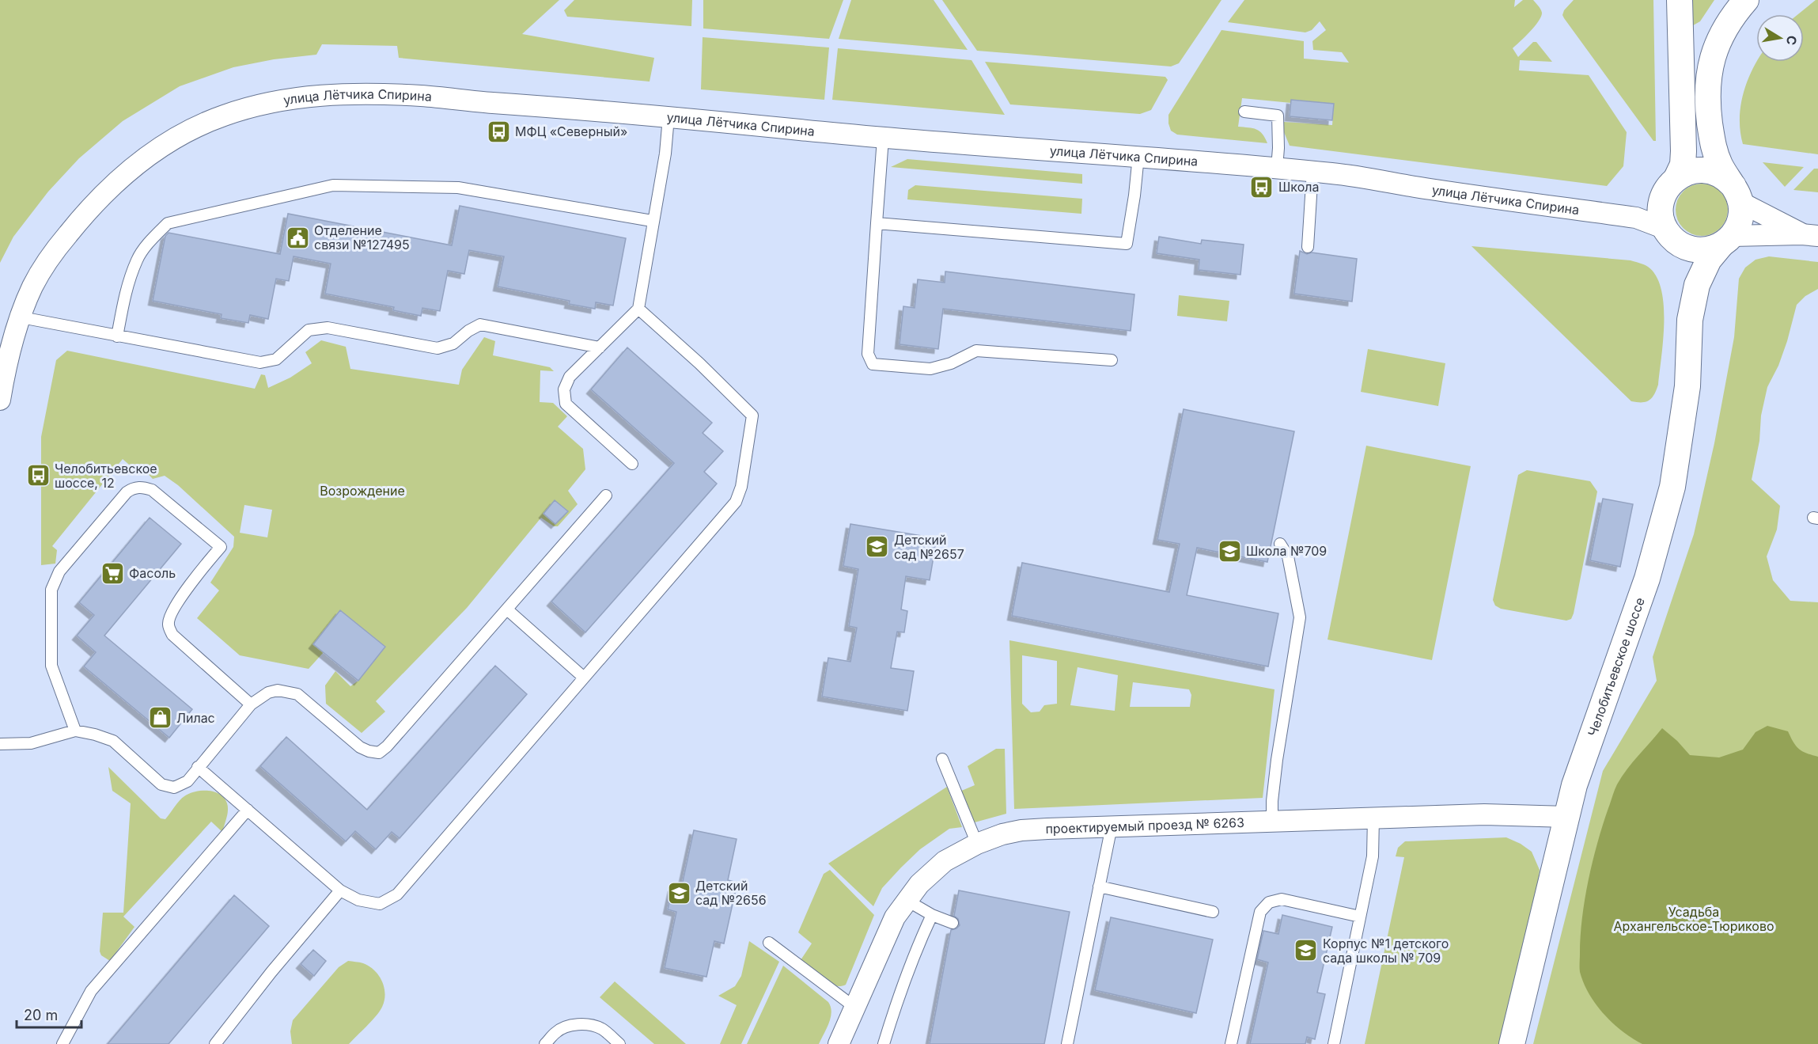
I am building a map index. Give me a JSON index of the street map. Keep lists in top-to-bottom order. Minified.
{"streets":{"street":["улица Лётчика Спирина","Челобитьевское шоссе","проектируемый проезд № 6263"]},"crossings":[["улица Лётчика Спирина","Челобитьевское шоссе"],["Челобитьевское шоссе","проектируемый проезд № 6263"]],"parks":["Возрождение","Усадьба Архангельское-Тюриково"],"places":{"bus stop":["МФЦ «Северный»","Школа","Челобитьевское шоссе, 12"],"public building":["Отделение связи №127495"],"school or university":["Детский сад №2657","Школа №709","Детский сад №2656","Корпус №1 детского сада школы № 709"],"supermarket":["Фасоль"],"shop":["Лилас"]},"scale_bar":"20 m","north":"right"}
